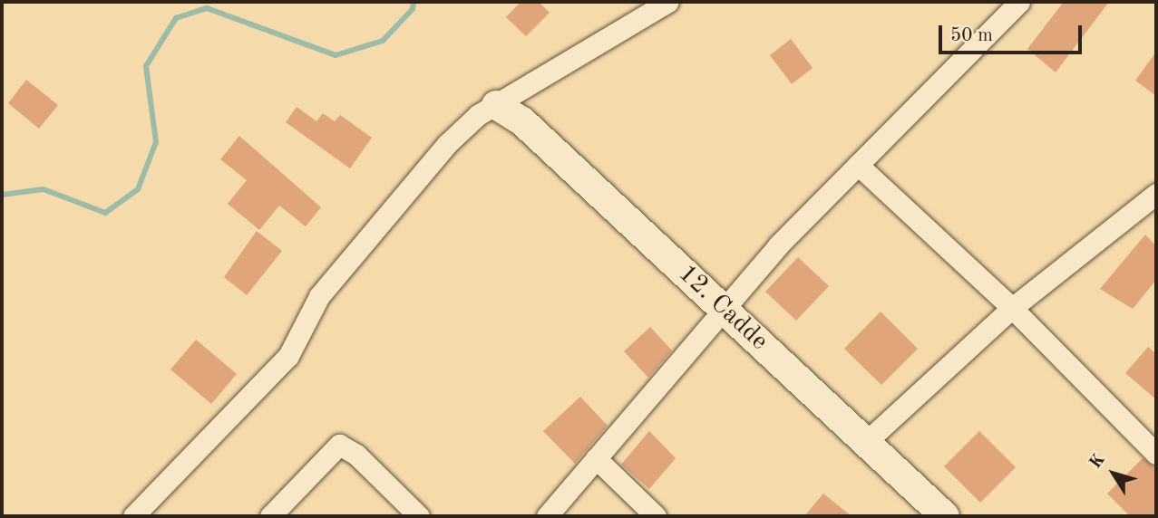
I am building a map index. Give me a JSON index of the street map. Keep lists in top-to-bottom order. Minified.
{"streets":{"street":["12. Cadde"]},"scale_bar":"50 m","north":"top left"}
